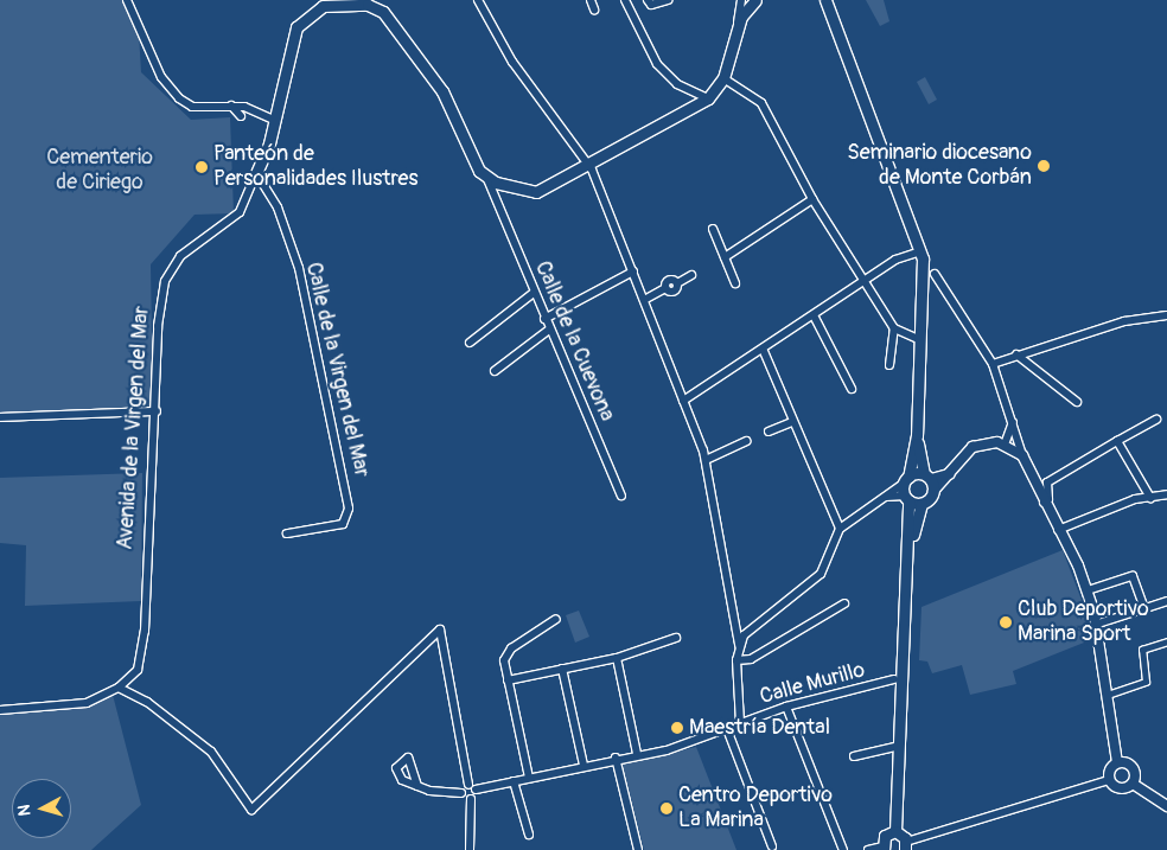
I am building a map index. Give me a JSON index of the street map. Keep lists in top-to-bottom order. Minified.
{"streets":{"main road":["Avenida de la Virgen del Mar"],"street":["Calle de la Cuevona","Calle de la Virgen del Mar","Calle Murillo"]},"crossings":[["Calle de la Cuevona","Avenida de la Virgen del Mar"],["Calle de la Virgen del Mar","Avenida de la Virgen del Mar"]],"parks":["Cementerio de Ciriego"],"places":["Seminario diocesano de Monte Corbán","Panteón de Personalidades Ilustres","Club Deportivo Marina Sport","Maestría Dental","Centro Deportivo La Marina"],"north":"left"}
